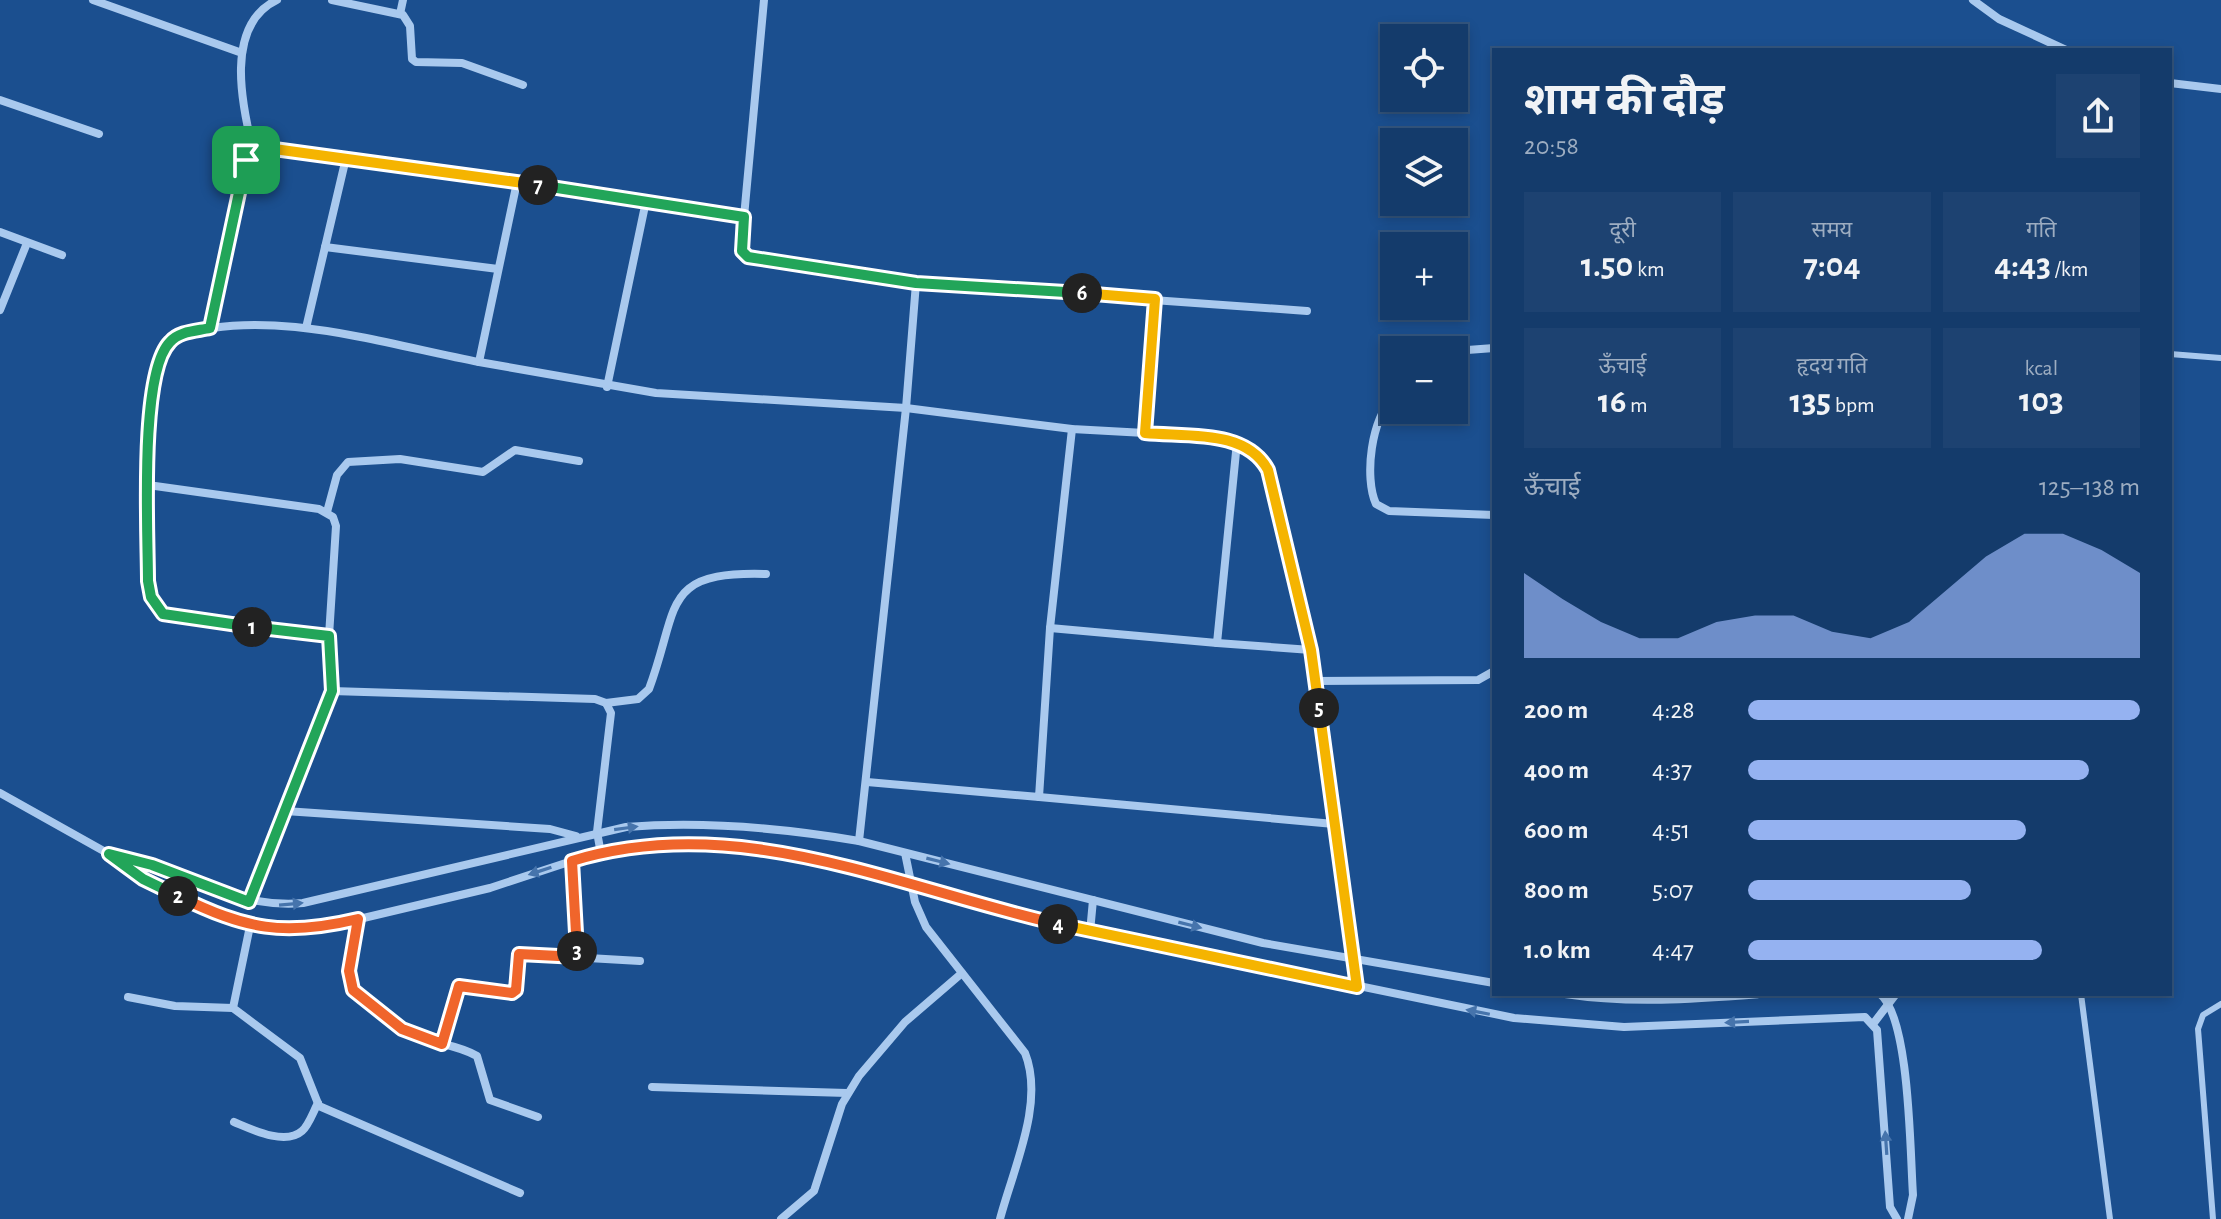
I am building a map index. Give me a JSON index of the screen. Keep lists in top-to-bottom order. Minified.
{"page":{"map_buttons":["+","−"],"heading":["शाम की दौड़","20:58"],"pins":["7","6","1","5","2","4","3"],"stats":[["दूरी","1.50 km"],["समय","7:04"],["गति","4:43 /km"],["ऊँचाई","16 m"],["हृदय गति","135 bpm"],["kcal","103"]],"chart":["ऊँचाई","125–138 m"],"list":[{"name":"200 m","note":"4:28"},{"name":"400 m","note":"4:37"},{"name":"600 m","note":"4:51"},{"name":"800 m","note":"5:07"},{"name":"1.0 km","note":"4:47"}]}}
